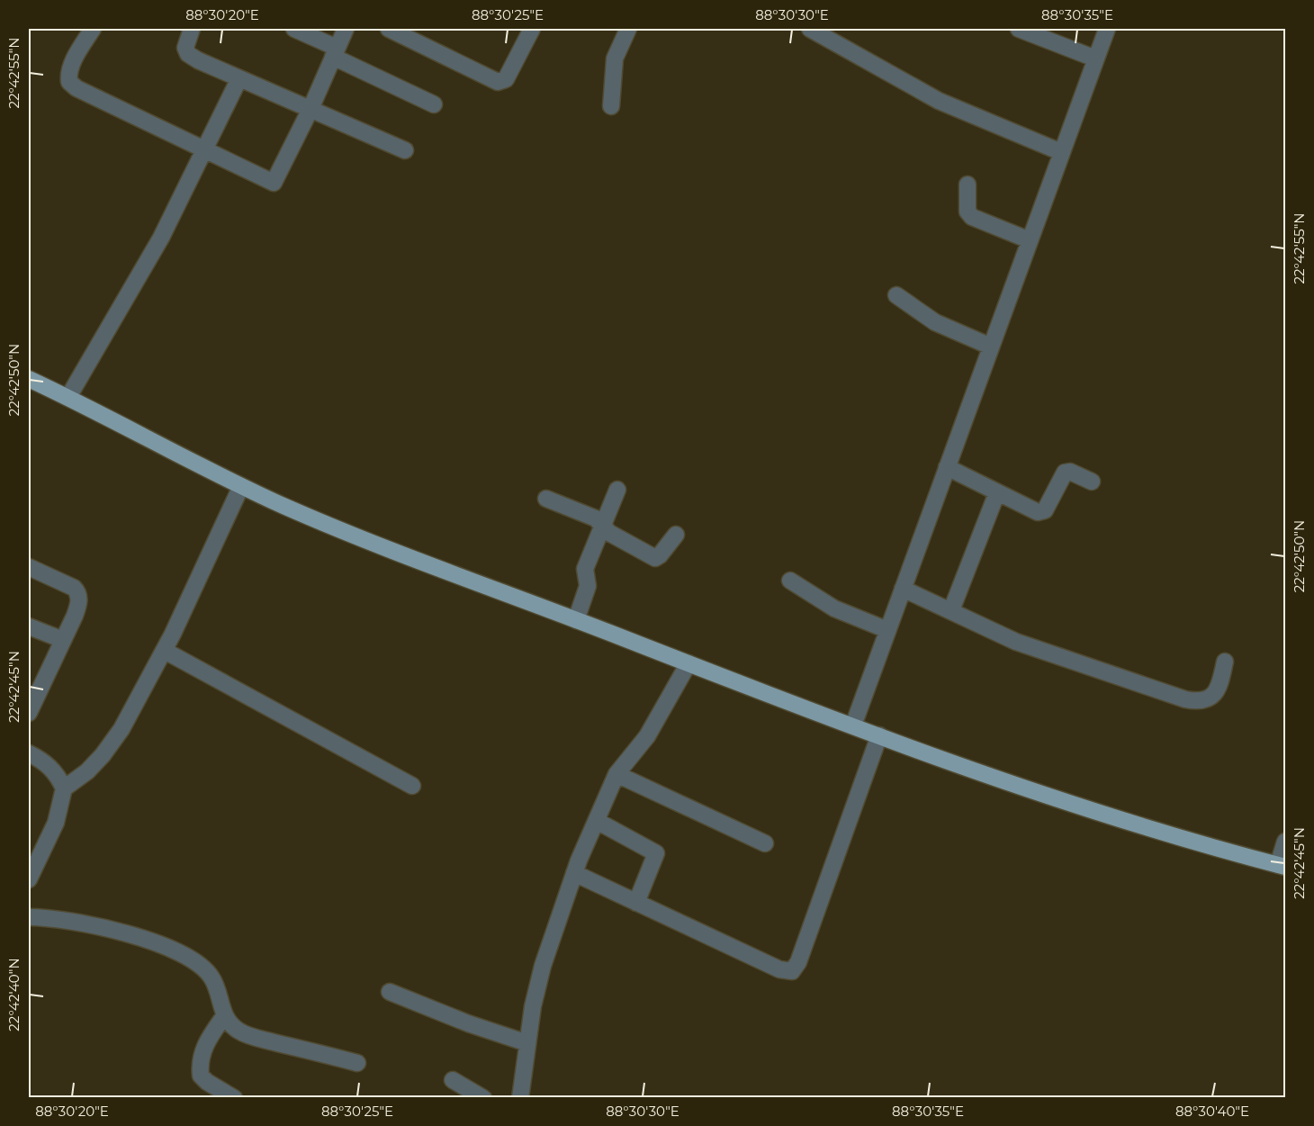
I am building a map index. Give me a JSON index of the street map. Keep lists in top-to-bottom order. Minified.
{"coordinates":["88°30'20\"E","88°30'25\"E","88°30'30\"E","88°30'35\"E","22°42'55\"N","22°42'50\"N","22°42'45\"N","22°42'40\"N","88°30'40\"E"]}
